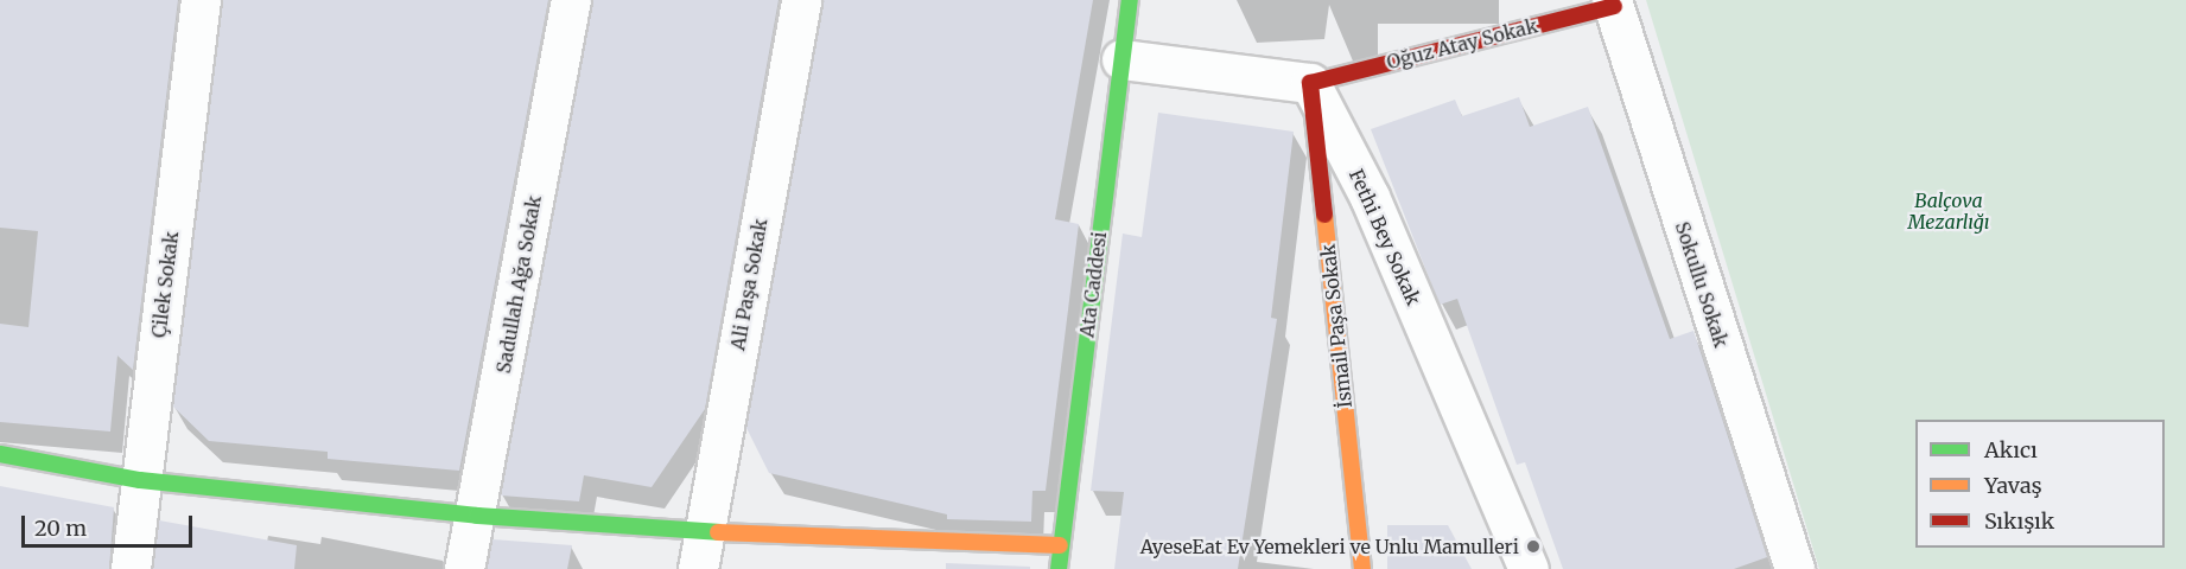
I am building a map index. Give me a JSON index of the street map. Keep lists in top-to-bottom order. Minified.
{"streets":{"street":["Oğuz Atay Sokak","Fethi Bey Sokak","Çilek Sokak","Sadullah Ağa Sokak","Ali Paşa Sokak","Ata Caddesi","Sokullu Sokak","İsmail Paşa Sokak"]},"crossings":[["Oğuz Atay Sokak","Fethi Bey Sokak"],["Oğuz Atay Sokak","Sokullu Sokak"],["Oğuz Atay Sokak","İsmail Paşa Sokak"],["Fethi Bey Sokak","İsmail Paşa Sokak"]],"parks":["Balçova Mezarlığı"],"places":["AyeseEat Ev Yemekleri ve Unlu Mamulleri"],"legend":["Akıcı","Yavaş","Sıkışık"],"scale_bar":"20 m"}
